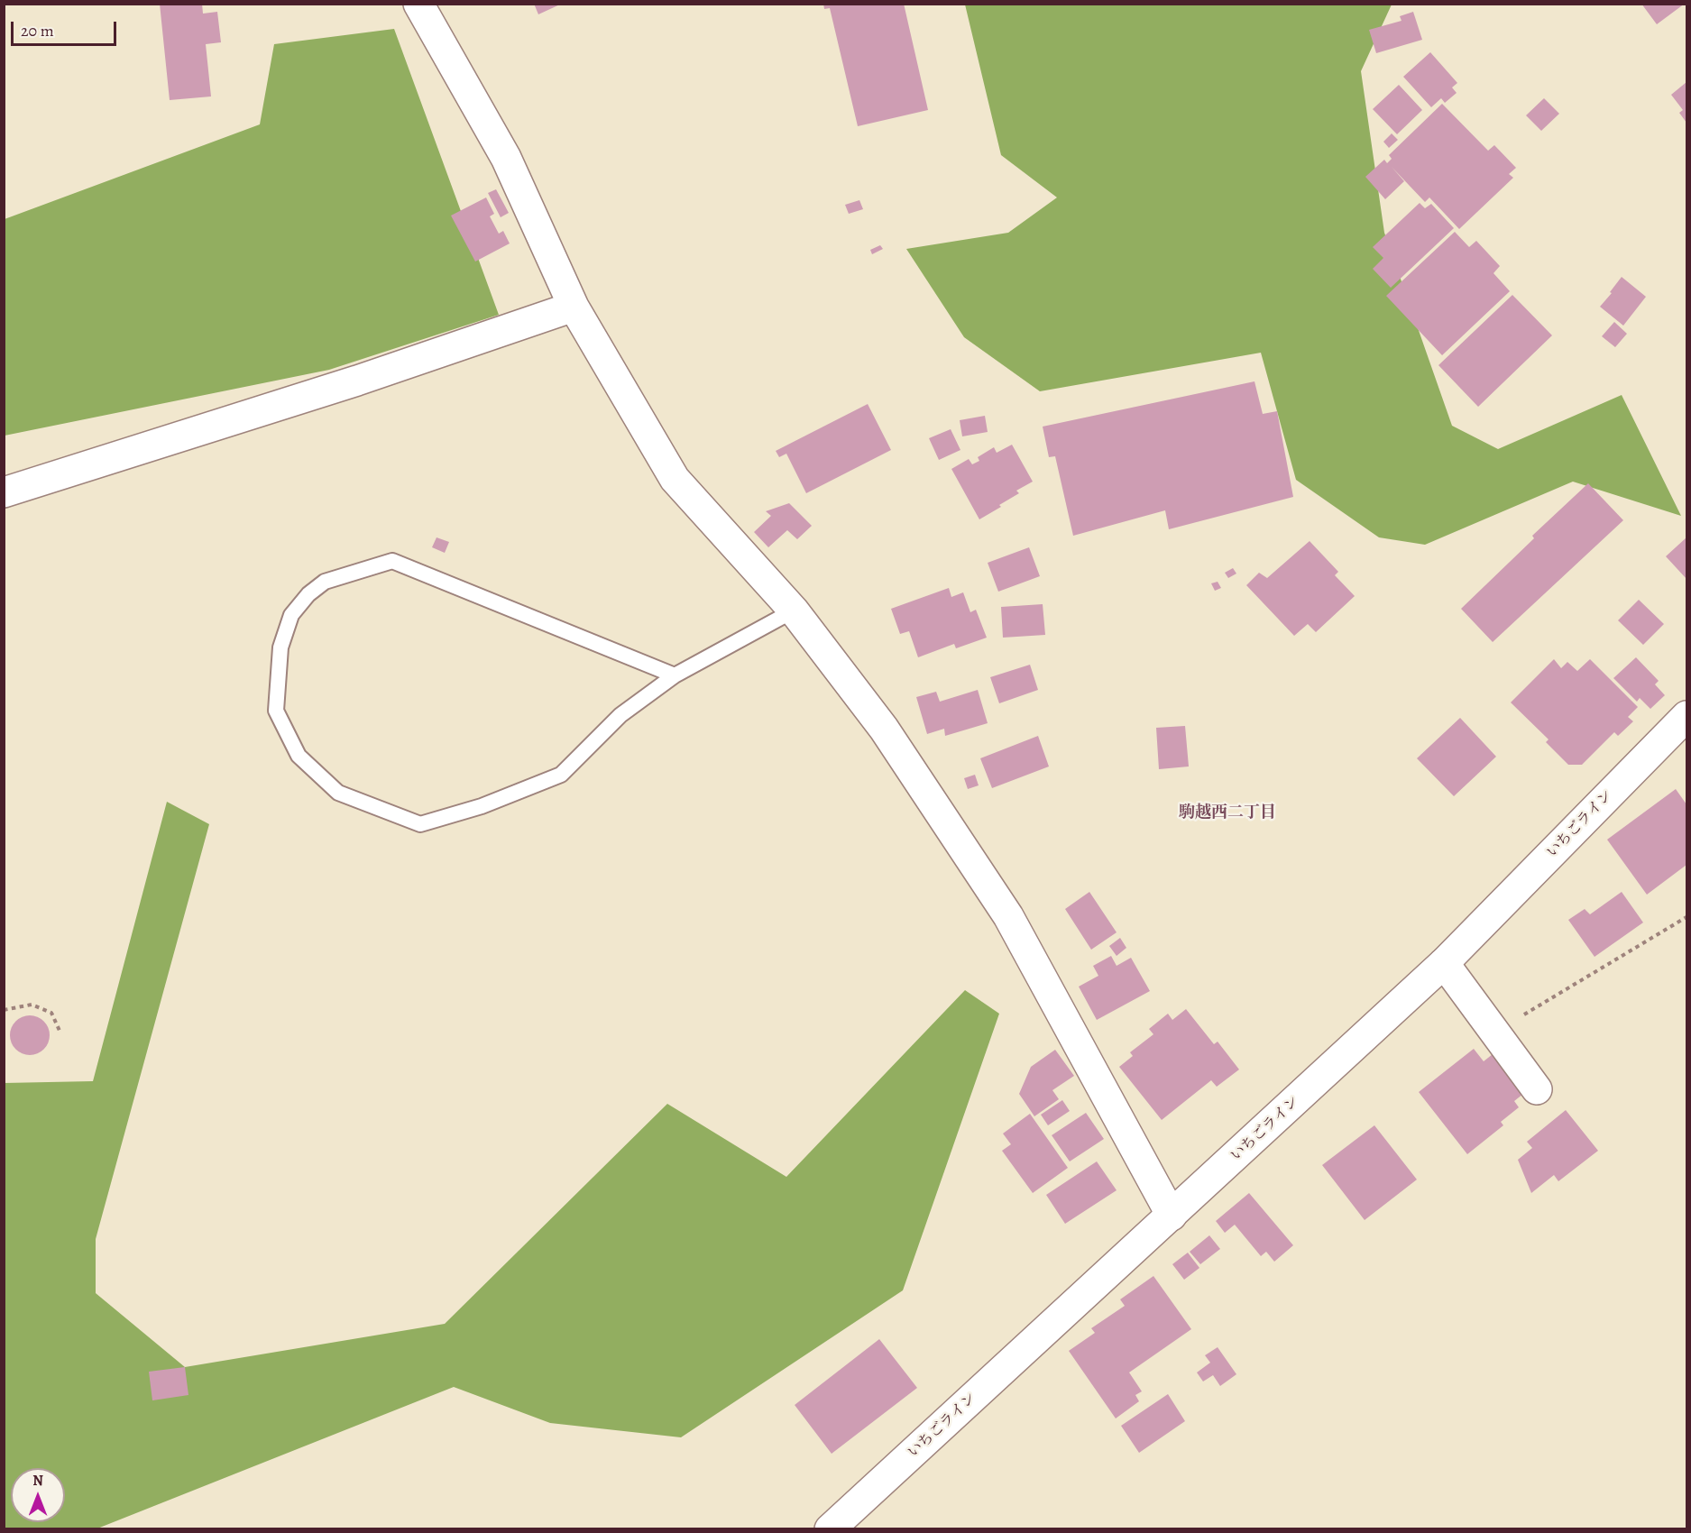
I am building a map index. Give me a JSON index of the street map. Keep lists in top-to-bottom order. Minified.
{"streets":{"main road":["いちごライン"]},"districts":["駒越西二丁目"],"scale_bar":"20 m","north":"top"}
